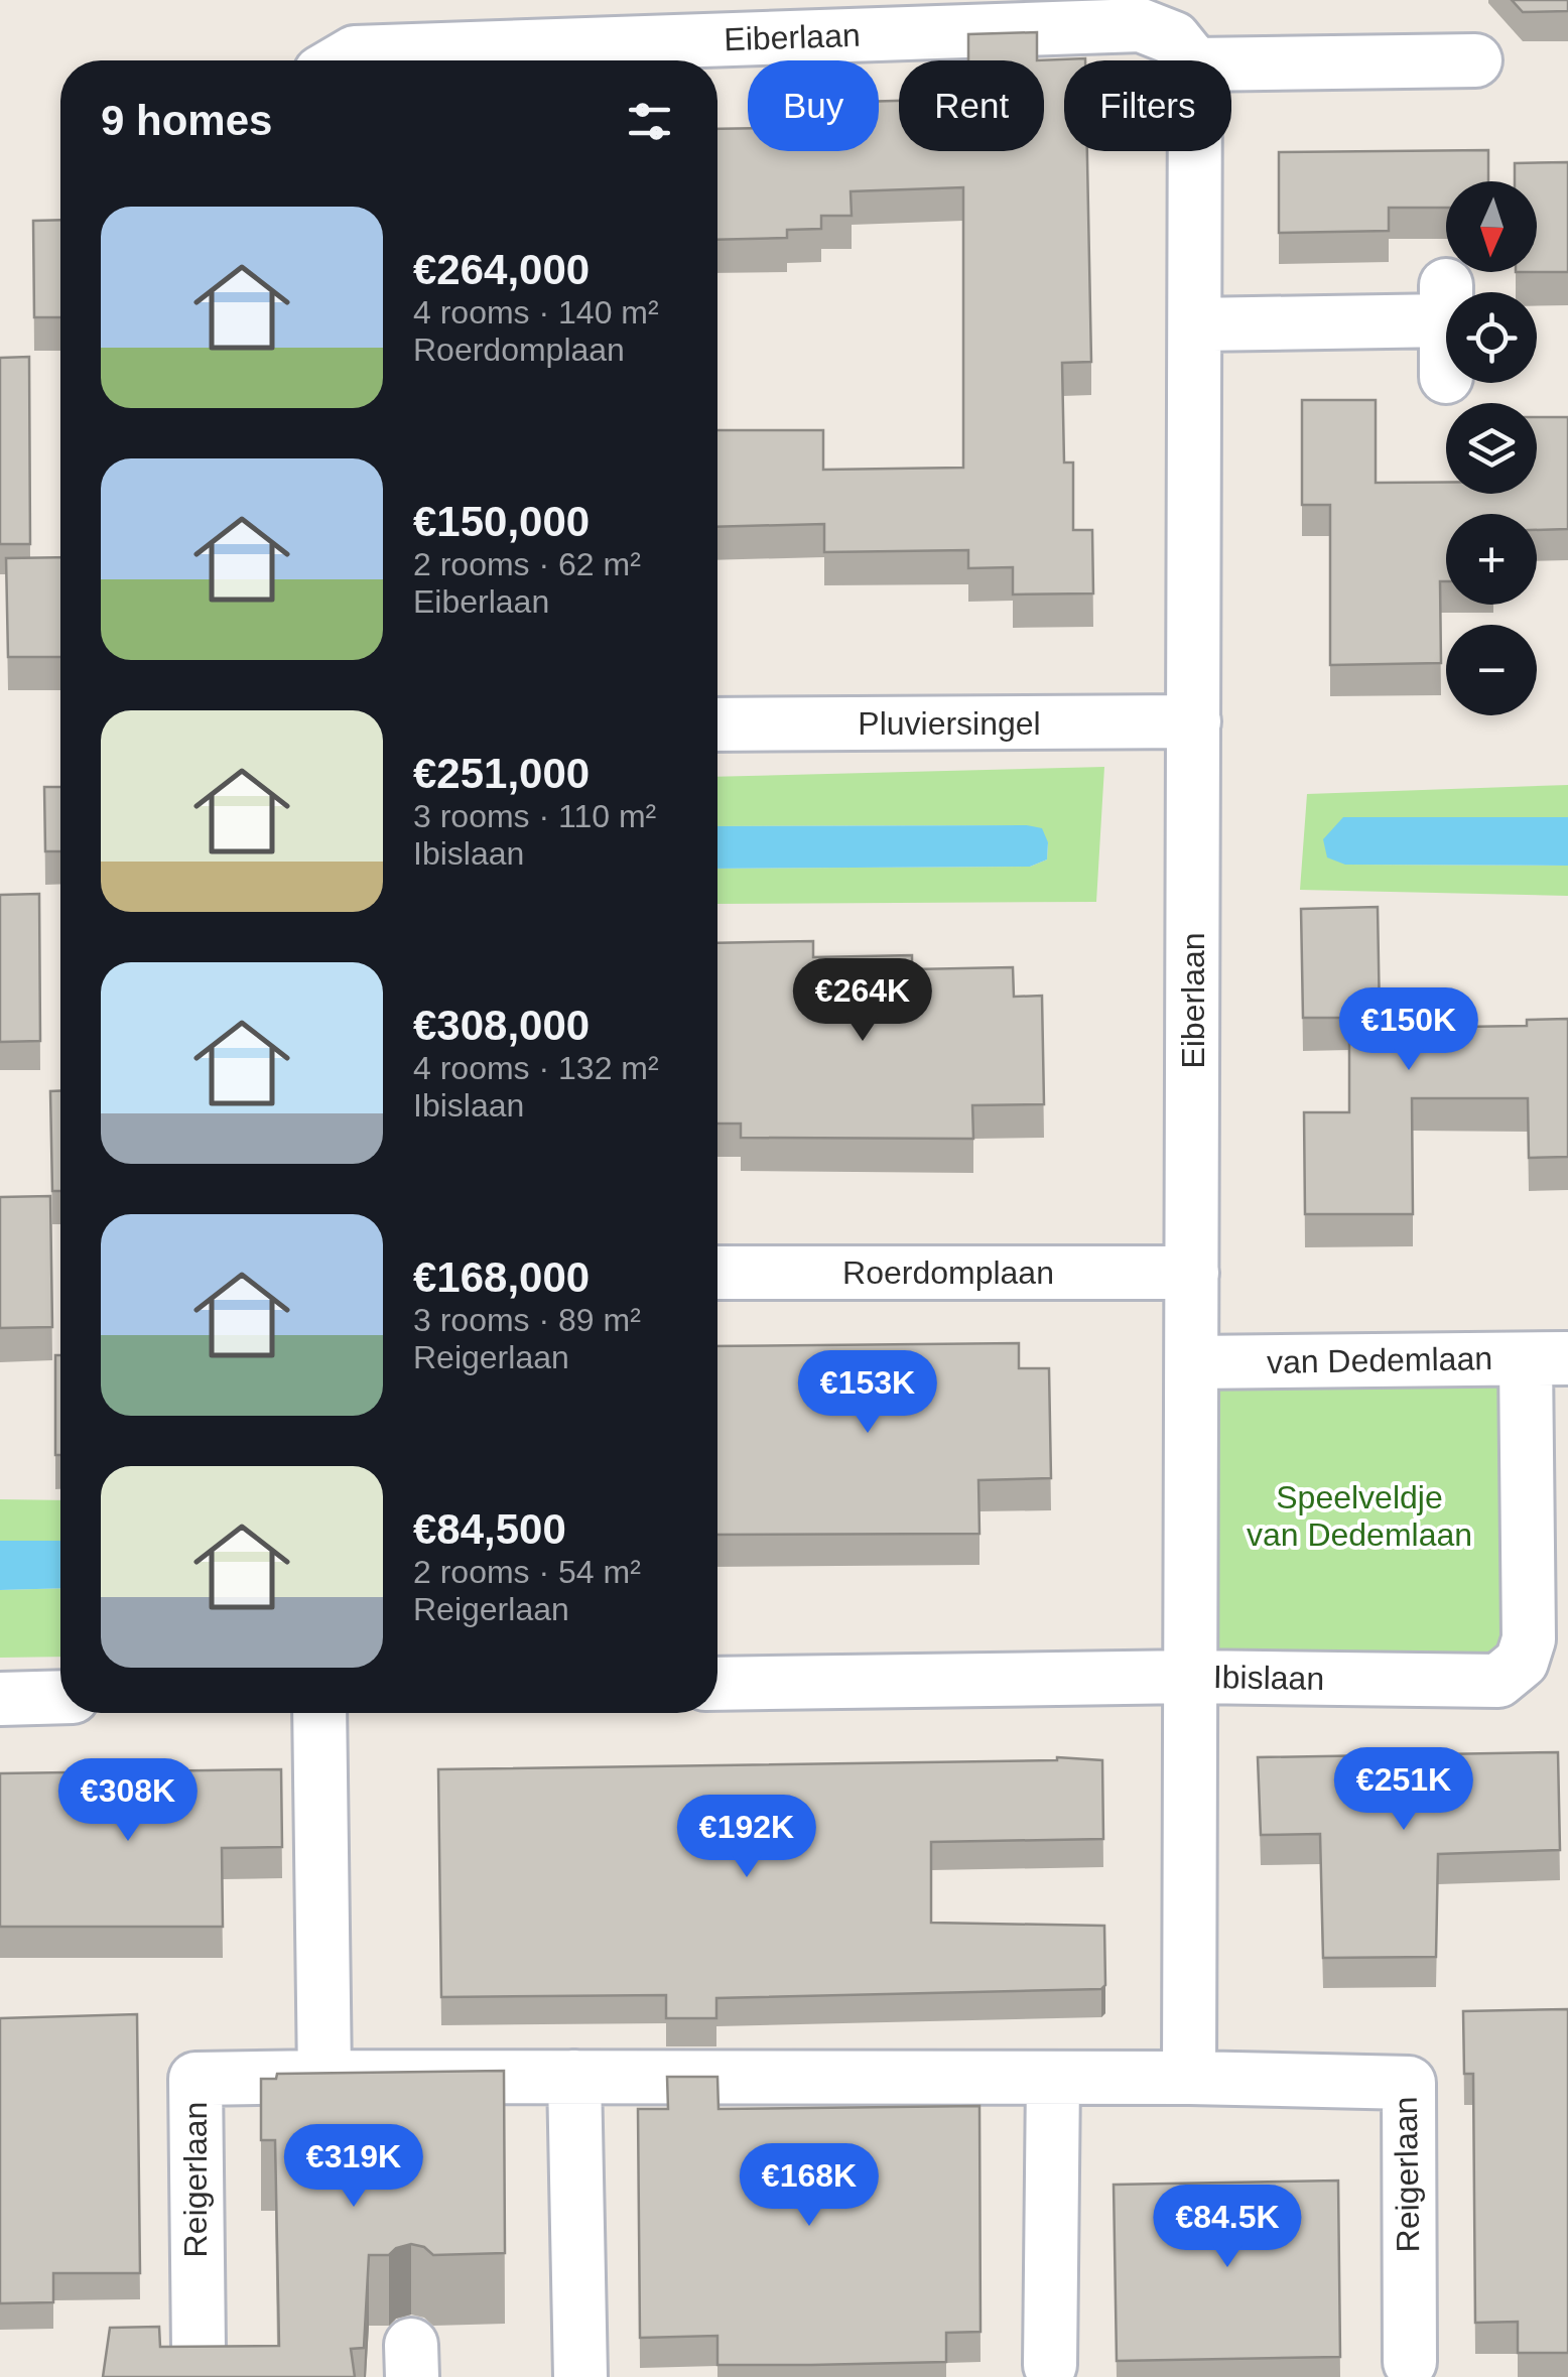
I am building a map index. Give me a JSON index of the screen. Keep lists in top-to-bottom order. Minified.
{"streets":{"street":["Eiberlaan","Pluviersingel","Roerdomplaan","van Dedemlaan","Ibislaan","Reigerlaan"]},"crossings":[["Eiberlaan","Pluviersingel"],["Eiberlaan","Roerdomplaan"],["Eiberlaan","van Dedemlaan"],["Eiberlaan","Ibislaan"],["van Dedemlaan","Ibislaan"]],"parks":["Speelveldje van Dedemlaan"],"north":"bottom","page":{"chip":["Buy","Rent","Filters"],"heading":"9 homes","map_buttons":["+","−"],"list":[{"name":"€264,000","note":"4 rooms · 140 m² · Roerdomplaan"},{"name":"€150,000","note":"2 rooms · 62 m² · Eiberlaan"},{"name":"€251,000","note":"3 rooms · 110 m² · Ibislaan"},{"name":"€308,000","note":"4 rooms · 132 m² · Ibislaan"},{"name":"€168,000","note":"3 rooms · 89 m² · Reigerlaan"},{"name":"€84,500","note":"2 rooms · 54 m² · Reigerlaan"}],"price":["€264K","€150K","€153K","€251K","€308K","€192K","€319K","€168K","€84.5K"]}}
